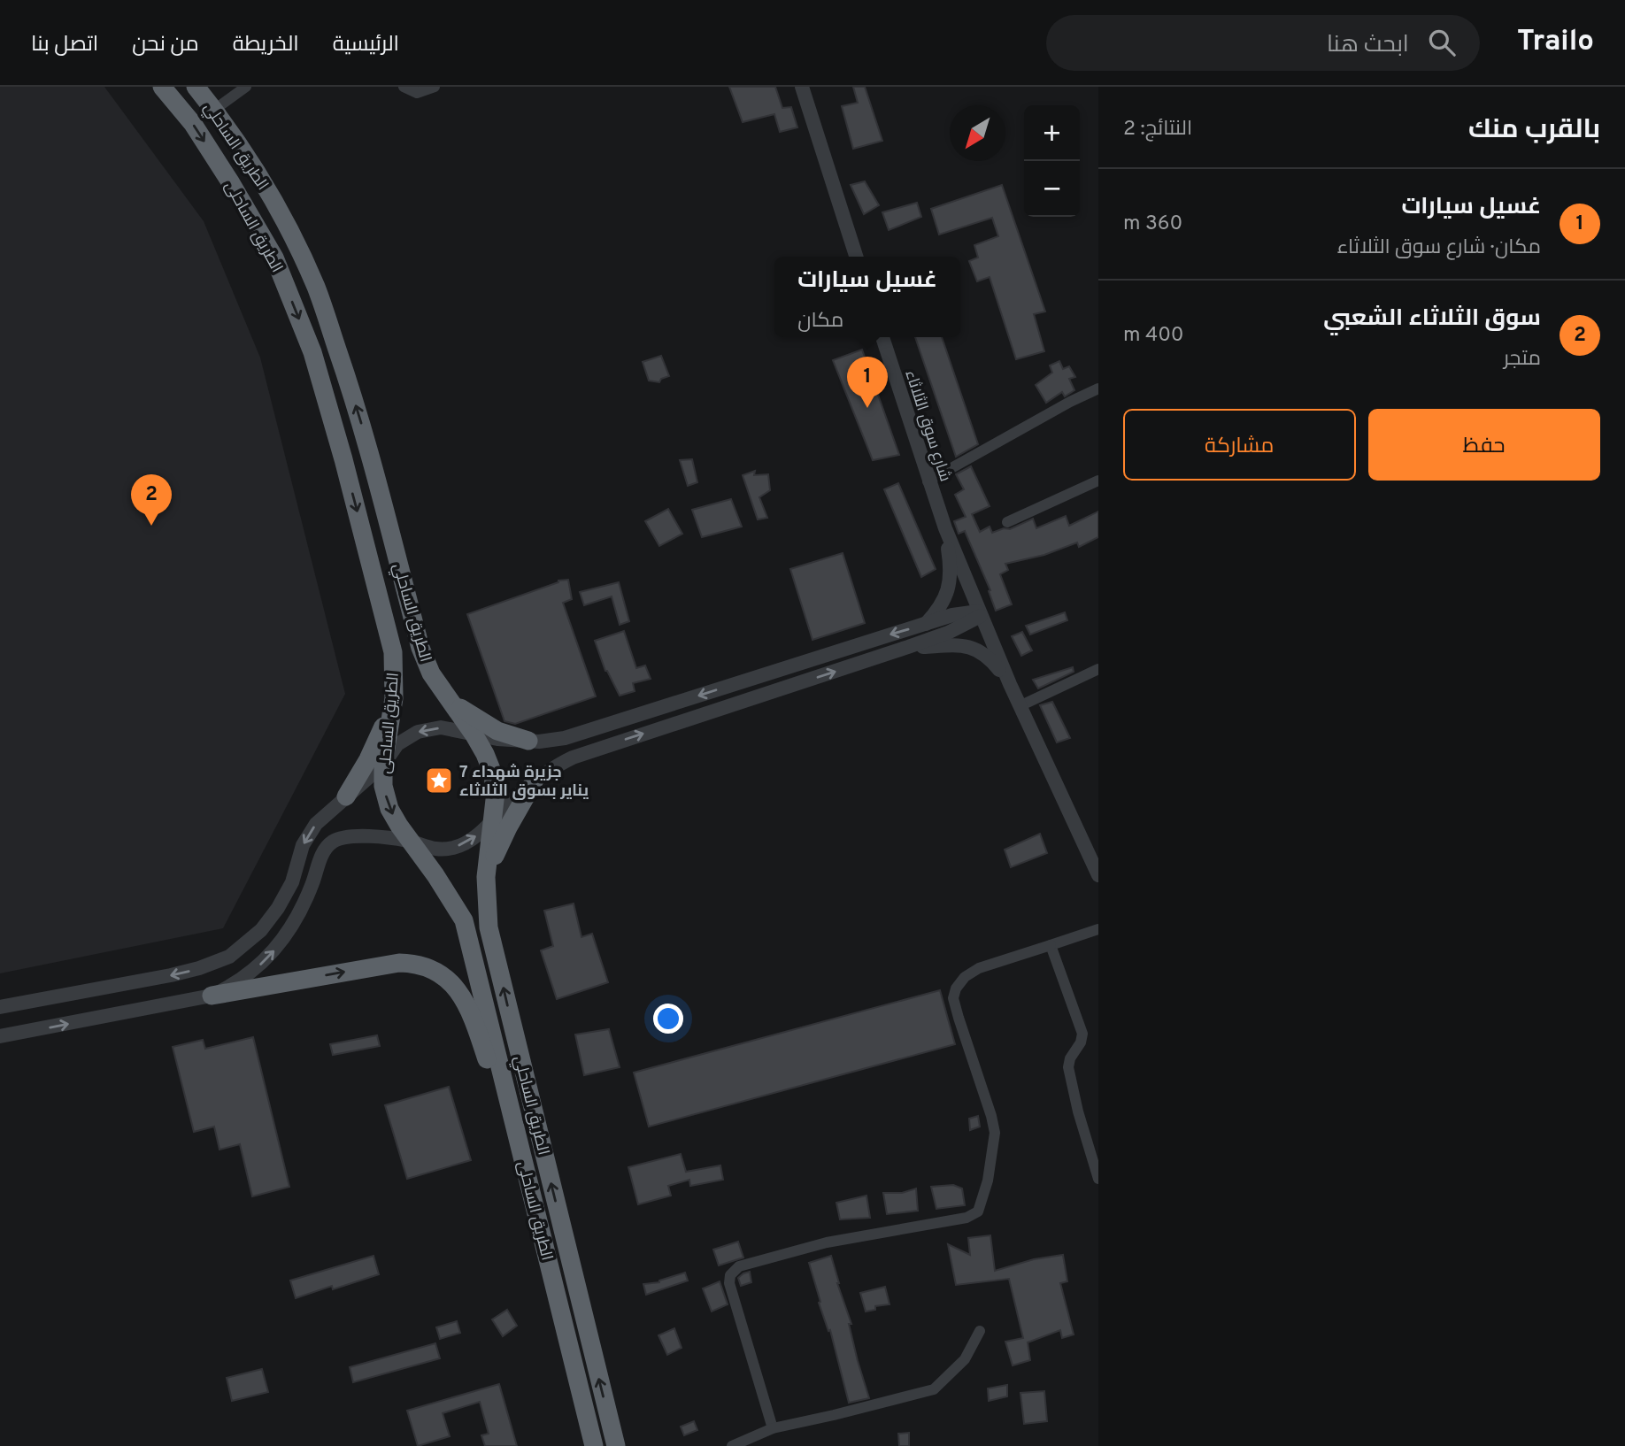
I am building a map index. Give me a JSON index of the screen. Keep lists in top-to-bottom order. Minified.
{"streets":{"highway":["الطريق الساحلي","الطريق الساحلى"],"street":["شارع سوق الثلاثاء"]},"crossings":[["الطريق الساحلي","الطريق الساحلى"]],"one_way":["الطريق الساحلي","الطريق الساحلى"],"places":{"place":["جزيرة شهداء 7 يناير بسوق الثلاثاء"]},"north":"bottom left","page":{"header":"Trailo","search":"ابحث هنا","nav":["الرئيسية","الخريطة","من نحن","اتصل بنا"],"heading":["بالقرب منك","النتائج: 2"],"map_buttons":["+","−"],"list":[{"mark":"1","name":"غسيل سيارات","note":"مكان · شارع سوق الثلاثاء","value":"360 m"},{"mark":"2","name":"سوق الثلاثاء الشعبي","note":"متجر","value":"400 m"}],"popup":["غسيل سيارات","مكان"],"pins":["1","2"],"buttons":["حفظ","مشاركة"]}}
